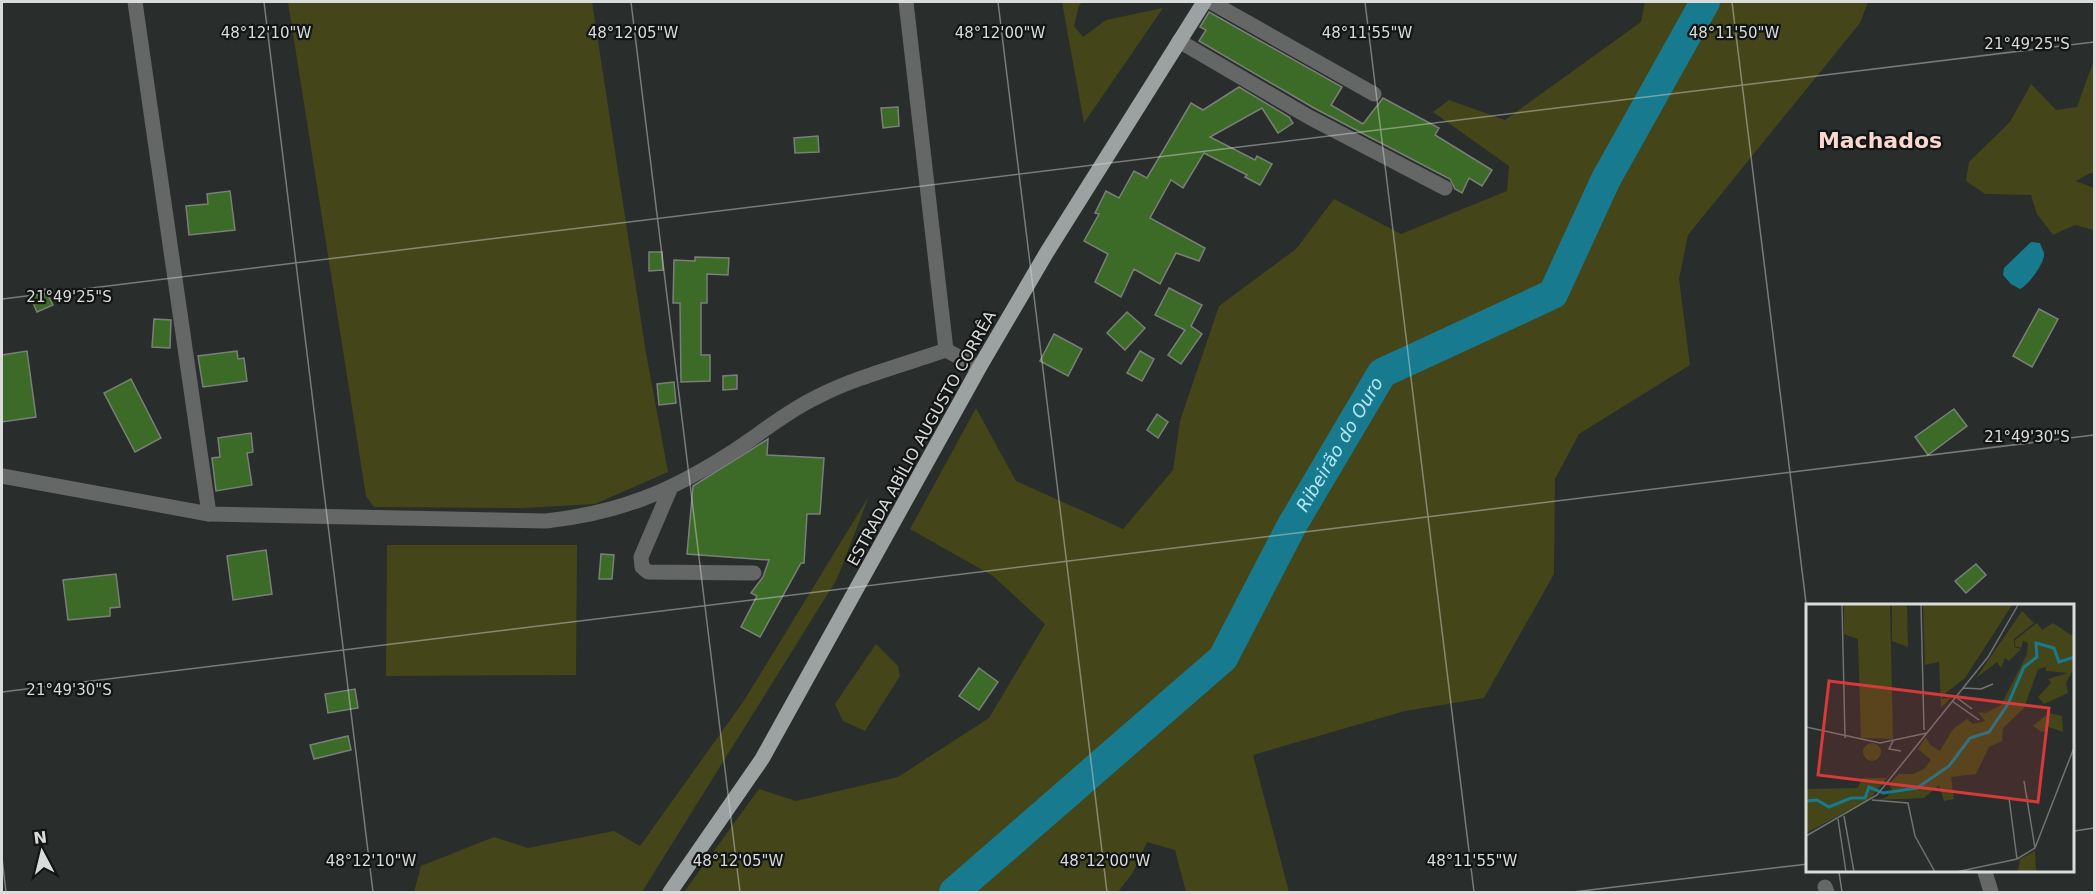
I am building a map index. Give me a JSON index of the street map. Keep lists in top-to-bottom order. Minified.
{"streets":{"main road":["ESTRADA ABÍLIO AUGUSTO CORRÊA"]},"districts":["Machados"],"water":["Ribeirão do Ouro"],"north":"top","coordinates":["48°12'10\"W","48°12'05\"W","48°12'00\"W","48°11'55\"W","48°11'50\"W","21°49'25\"S","21°49'30\"S"]}
